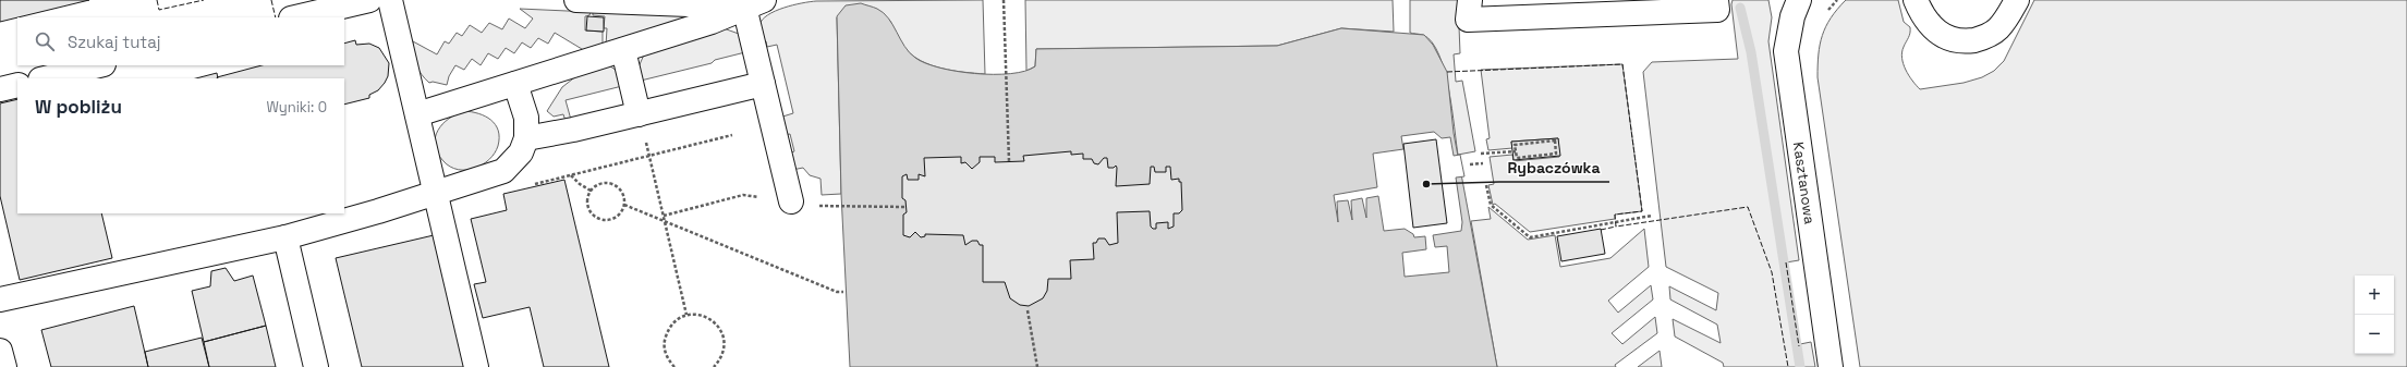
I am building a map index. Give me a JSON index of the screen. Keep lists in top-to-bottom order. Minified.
{"streets":{"street":["Kasztanowa"]},"places":["Rybaczówka"],"page":{"search":"Szukaj tutaj","heading":["W pobliżu","Wyniki: 0"],"map_buttons":["+","−"]}}
